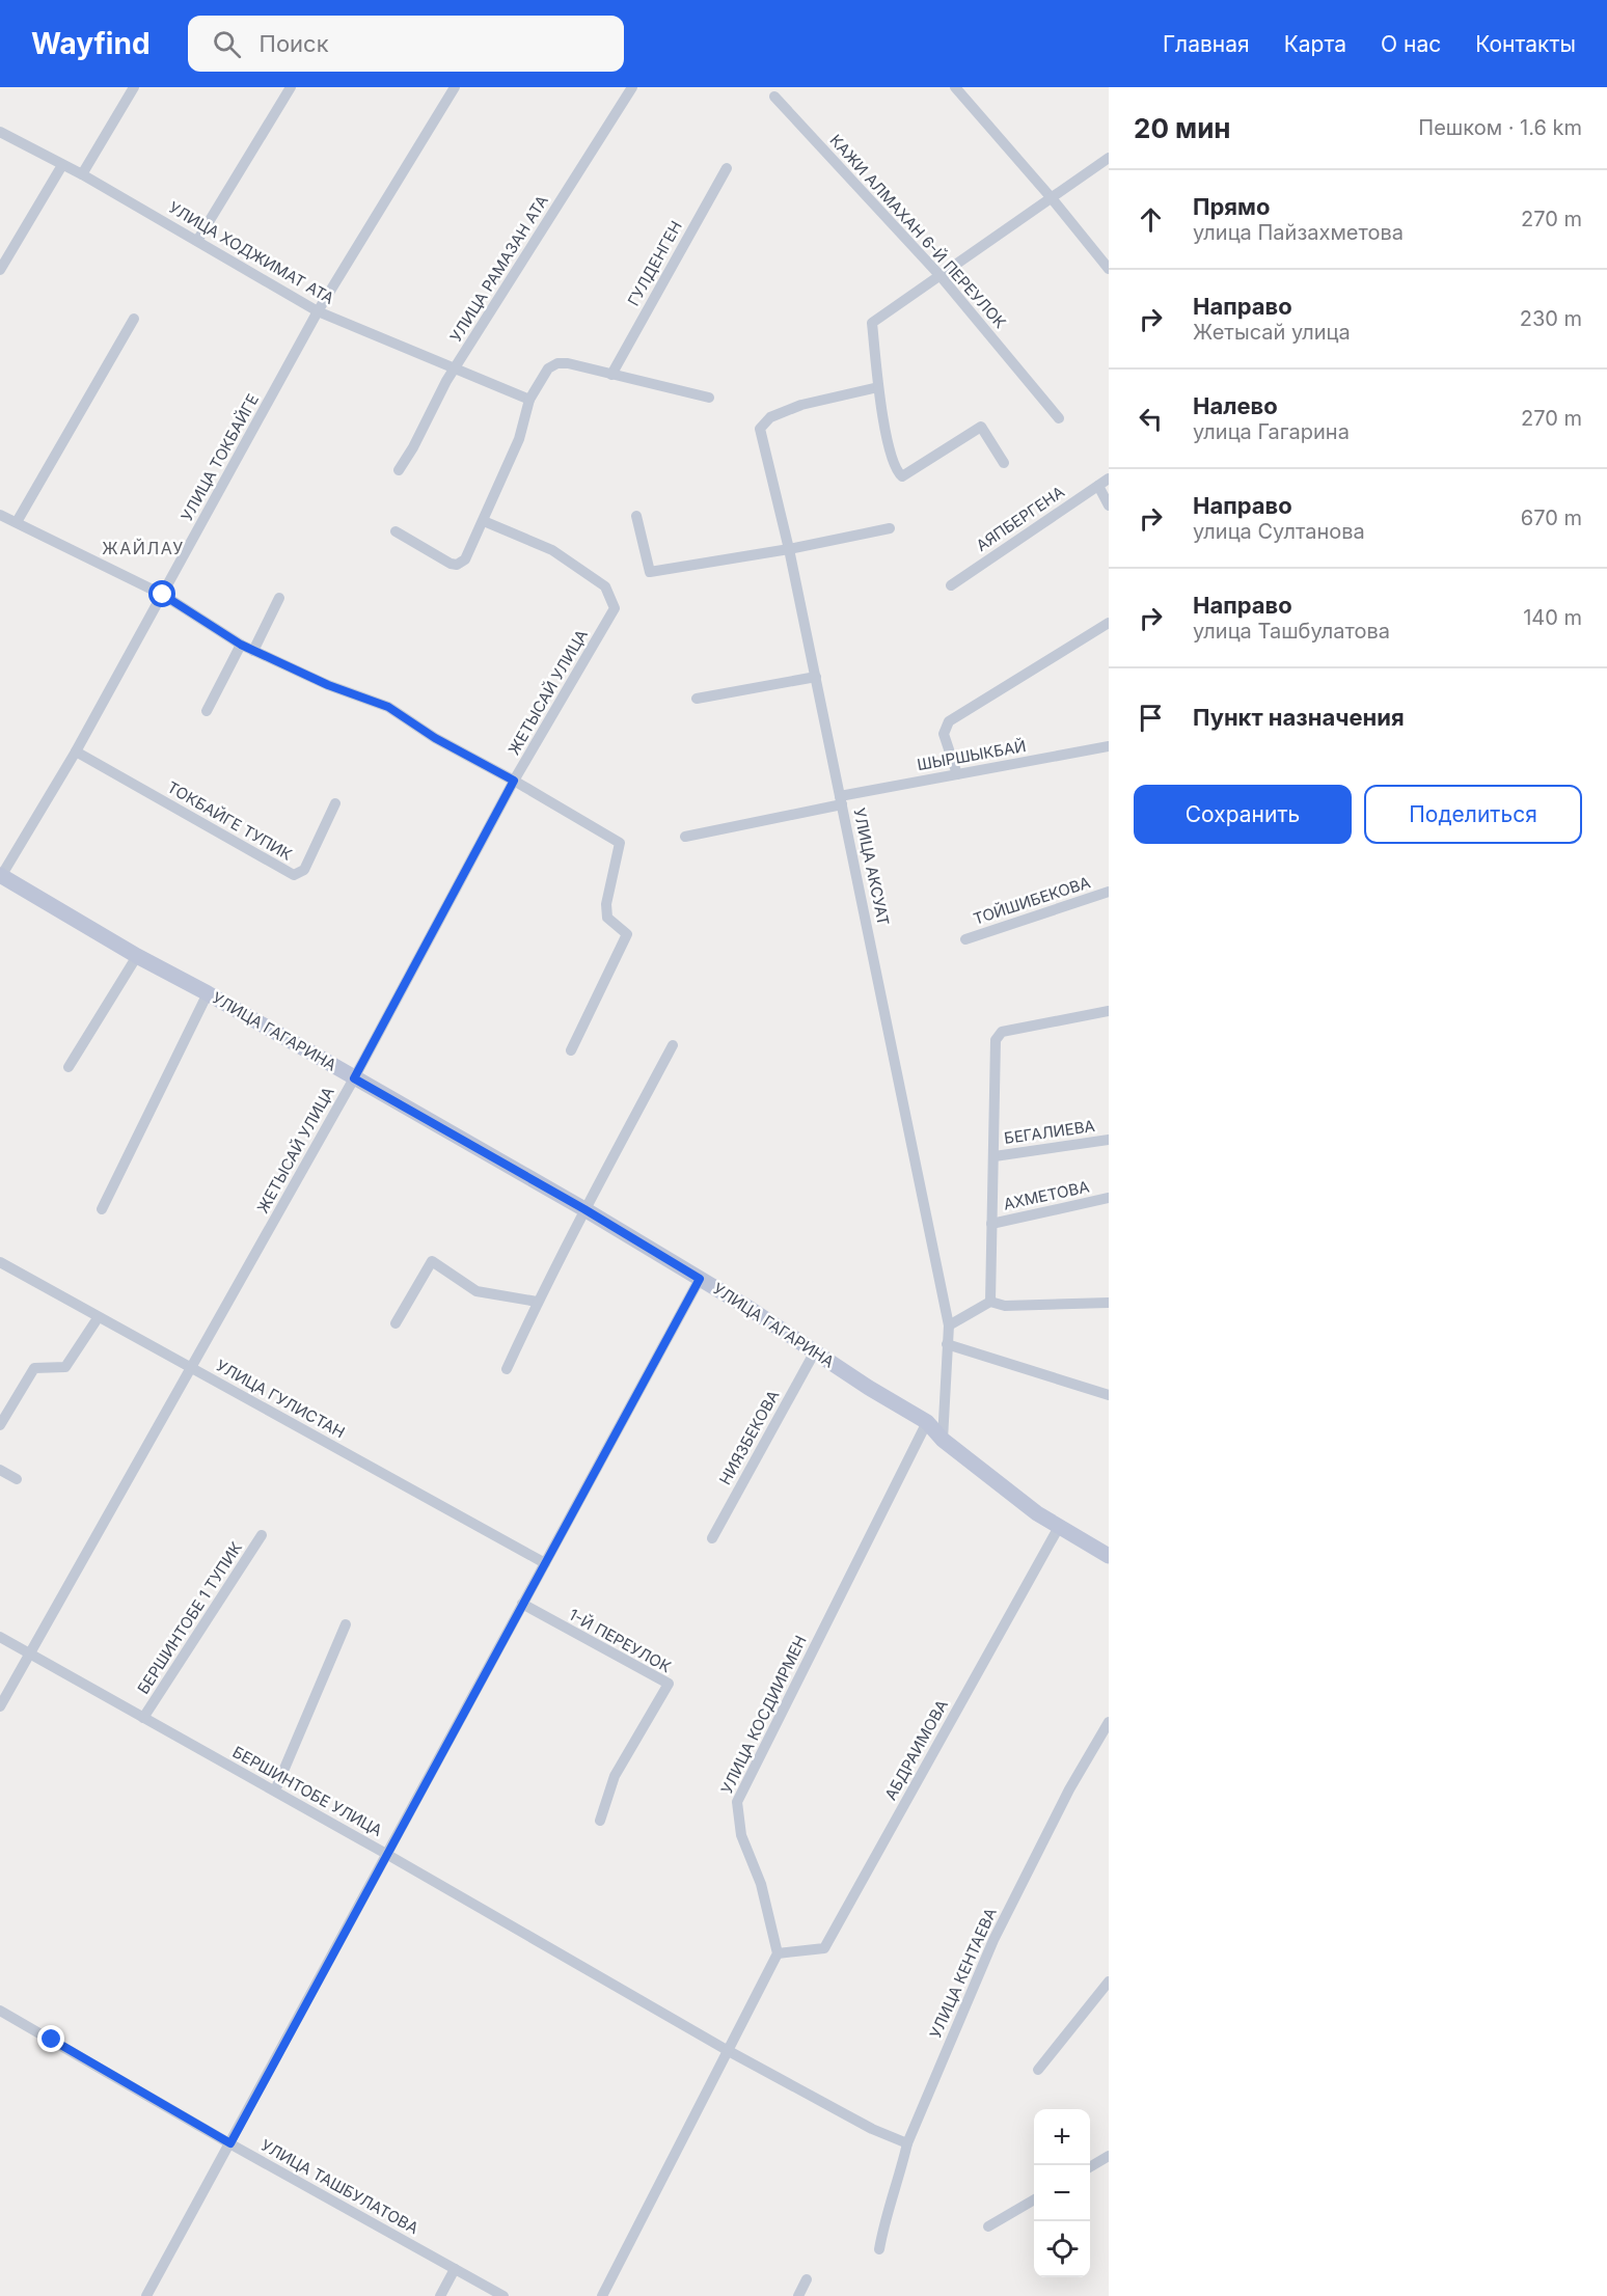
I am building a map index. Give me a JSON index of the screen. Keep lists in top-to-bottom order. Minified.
{"streets":{"main road":["УЛИЦА ГАГАРИНА"],"street":["КАЖИ АЛМАХАН 6-Й ПЕРЕУЛОК","УЛИЦА ХОДЖИМАТ АТА","ГУЛДЕНГЕН","УЛИЦА РАМАЗАН АТА","УЛИЦА ТОКБАЙГЕ","АЯПБЕРГЕНА","ЖЕТЫСАЙ УЛИЦА","ШЫРШЫКБАЙ","ТОКБАЙГЕ ТУПИК","УЛИЦА АКСУАТ","ТОЙШИБЕКОВА","БЕГАЛИЕВА","АХМЕТОВА","УЛИЦА ГУЛИСТАН","НИЯЗБЕКОВА","БЕРШИНТОБЕ 1 ТУПИК","1-Й ПЕРЕУЛОК","УЛИЦА КОСДИИРМЕН","АБДРАИМОВА","БЕРШИНТОБЕ УЛИЦА","УЛИЦА КЕНТАЕВА","УЛИЦА ТАШБУЛАТОВА"]},"crossings":[["УЛИЦА ХОДЖИМАТ АТА","УЛИЦА РАМАЗАН АТА"],["УЛИЦА ХОДЖИМАТ АТА","УЛИЦА ТОКБАЙГЕ"],["УЛИЦА ТОКБАЙГЕ","ТОКБАЙГЕ ТУПИК"],["УЛИЦА ТОКБАЙГЕ","УЛИЦА ГАГАРИНА"],["ЖЕТЫСАЙ УЛИЦА","УЛИЦА ГАГАРИНА"],["ЖЕТЫСАЙ УЛИЦА","УЛИЦА ГУЛИСТАН"],["ЖЕТЫСАЙ УЛИЦА","БЕРШИНТОБЕ УЛИЦА"],["ШЫРШЫКБАЙ","УЛИЦА АКСУАТ"],["УЛИЦА АКСУАТ","УЛИЦА ГАГАРИНА"],["УЛИЦА ГАГАРИНА","НИЯЗБЕКОВА"],["УЛИЦА ГАГАРИНА","УЛИЦА КОСДИИРМЕН"],["УЛИЦА ГАГАРИНА","АБДРАИМОВА"],["БЕРШИНТОБЕ 1 ТУПИК","БЕРШИНТОБЕ УЛИЦА"],["УЛИЦА КОСДИИРМЕН","АБДРАИМОВА"],["БЕРШИНТОБЕ УЛИЦА","УЛИЦА КЕНТАЕВА"]],"districts":["ЖАЙЛАУ"],"page":{"header":"Wayfind","search":"Поиск","nav":["Главная","Карта","О нас","Контакты"],"heading":["20 мин","Пешком · 1.6 km"],"list":[["Прямо","улица Пайзахметова","270 m"],["Направо","Жетысай улица","230 m"],["Налево","улица Гагарина","270 m"],["Направо","улица Султанова","670 m"],["Направо","улица Ташбулатова","140 m"],"Пункт назначения"],"buttons":["Сохранить","Поделиться"],"map_buttons":["+","−"]}}
